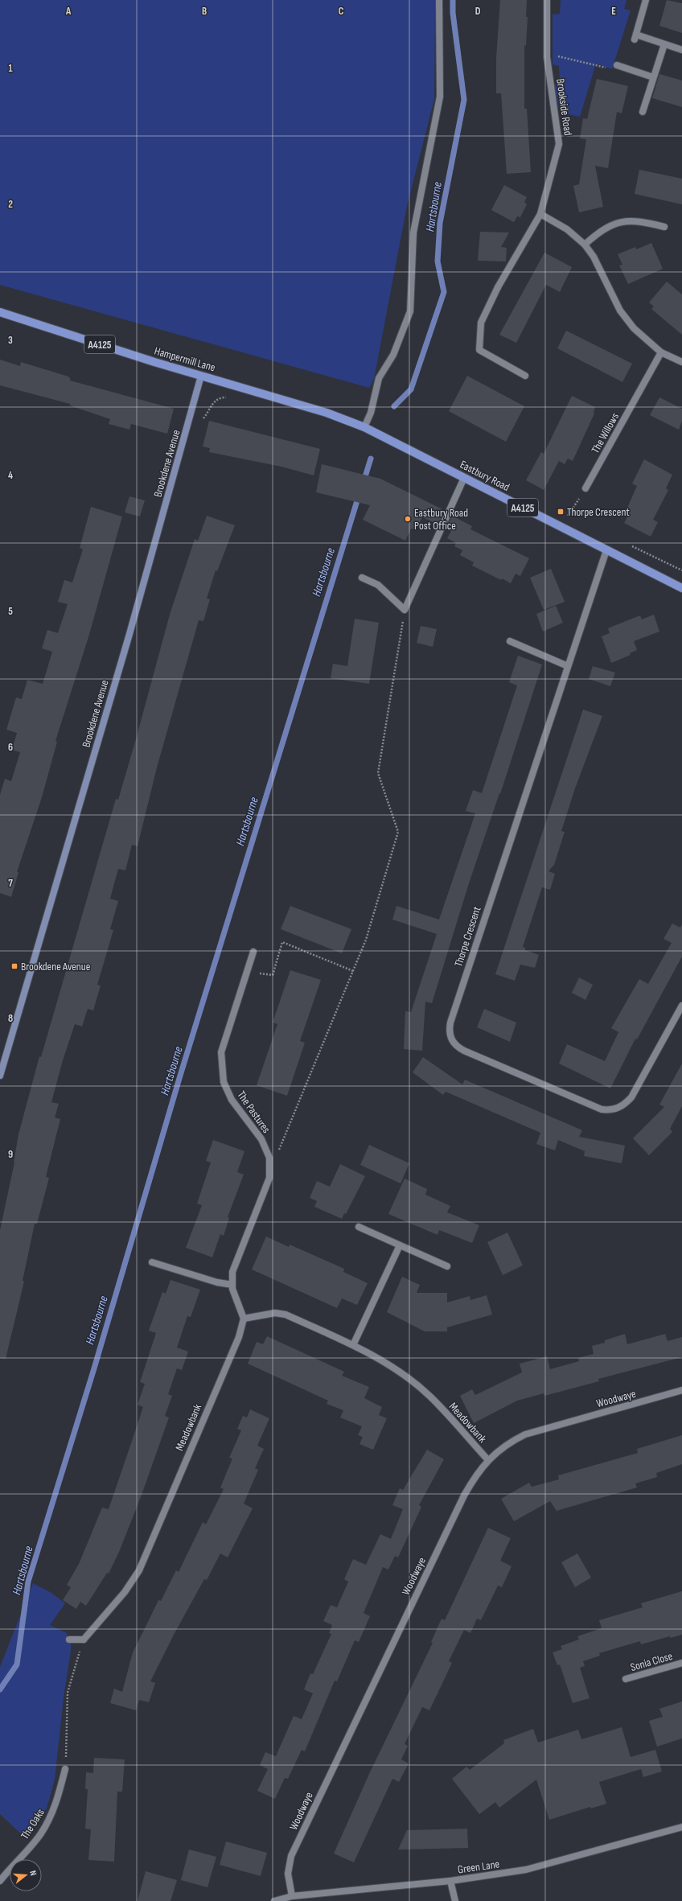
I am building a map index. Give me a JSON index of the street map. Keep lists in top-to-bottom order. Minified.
{"streets":{"main road":["A4125","Hampermill Lane","Brookdene Avenue","Eastbury Road"],"street":["Brookside Road","The Willows","Thorpe Crescent","The Pastures","Woodwaye","Meadowbank","Sonia Close","The Oaks","Green Lane"]},"crossings":[["Hampermill Lane","Brookdene Avenue"],["Hampermill Lane","Eastbury Road"],["Eastbury Road","Thorpe Crescent"],["The Pastures","Meadowbank"],["Woodwaye","Meadowbank"],["Woodwaye","Green Lane"]],"water":["Hartsbourne"],"places":{"transit":["Thorpe Crescent","Brookdene Avenue"],"other":["Eastbury Road Post Office"]},"north":"right","grid":{"columns":["A","B","C","D","E"],"rows":["1","2","3","4","5","6","7","8","9"]}}
